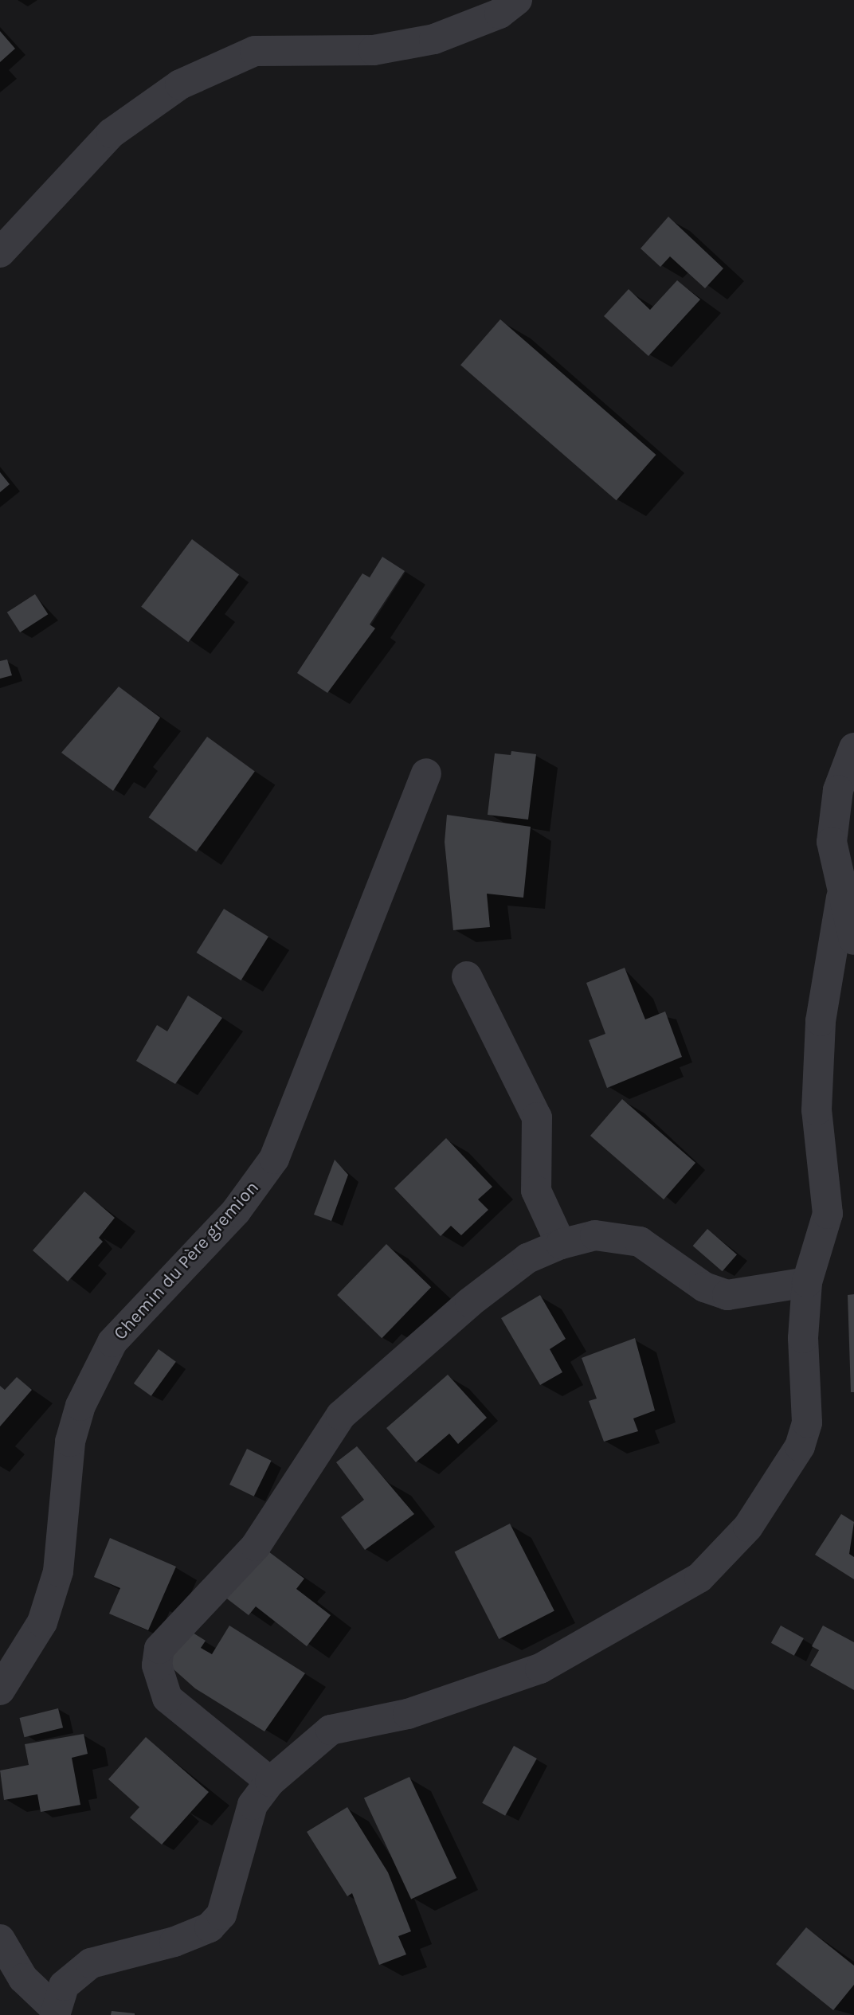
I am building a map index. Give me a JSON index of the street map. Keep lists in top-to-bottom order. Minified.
{"streets":{"street":["Chemin du Père gremion"]}}
